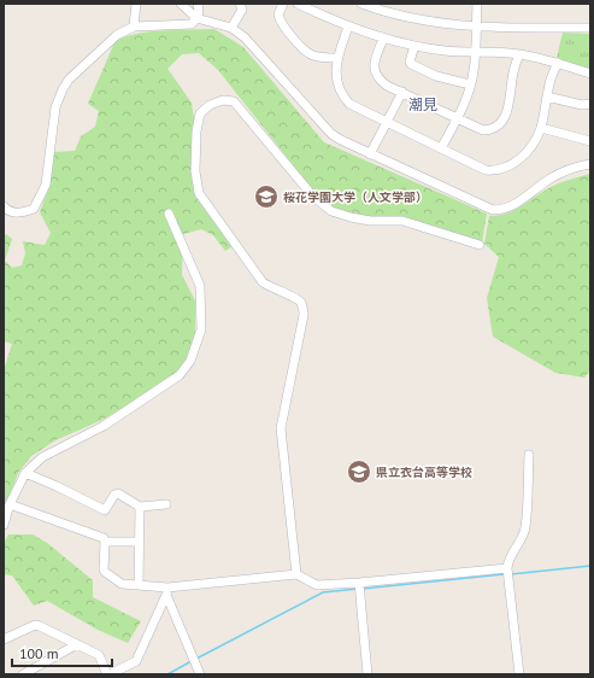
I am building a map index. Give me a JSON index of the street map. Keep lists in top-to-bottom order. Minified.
{"districts":["潮見"],"places":{"school or university":["桜花学園大学（人文学部）","県立衣台高等学校"]},"scale_bar":"100 m"}
